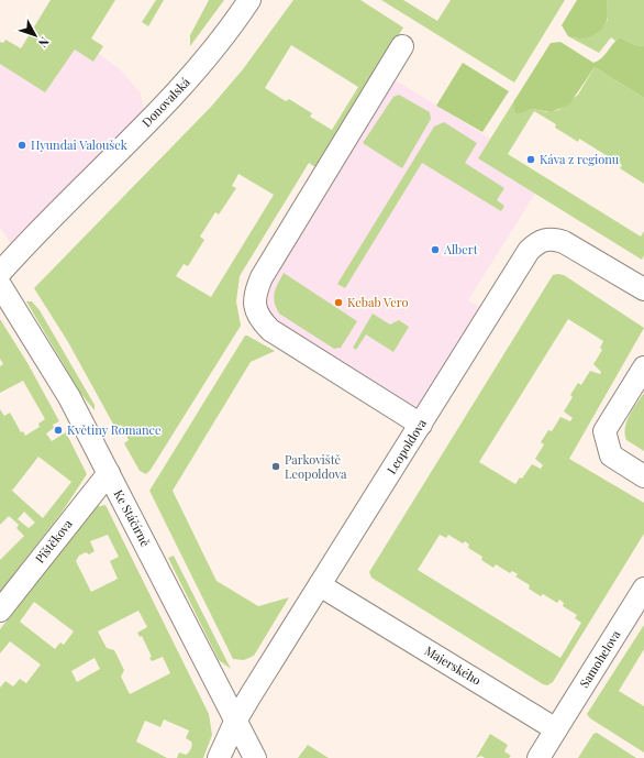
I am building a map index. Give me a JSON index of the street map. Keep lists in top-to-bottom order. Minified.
{"streets":{"street":["Donovalská","Leopoldova","Ke Stáčírně","Pištěkova","Samohelova","Majerského"]},"crossings":[["Leopoldova","Ke Stáčírně"],["Leopoldova","Majerského"],["Ke Stáčírně","Pištěkova"],["Samohelova","Majerského"]],"places":["Hyundai Valoušek","Káva z regionu","Albert","Kebab Vero","Květiny Romance","Parkoviště Leopoldova"],"north":"bottom right"}
